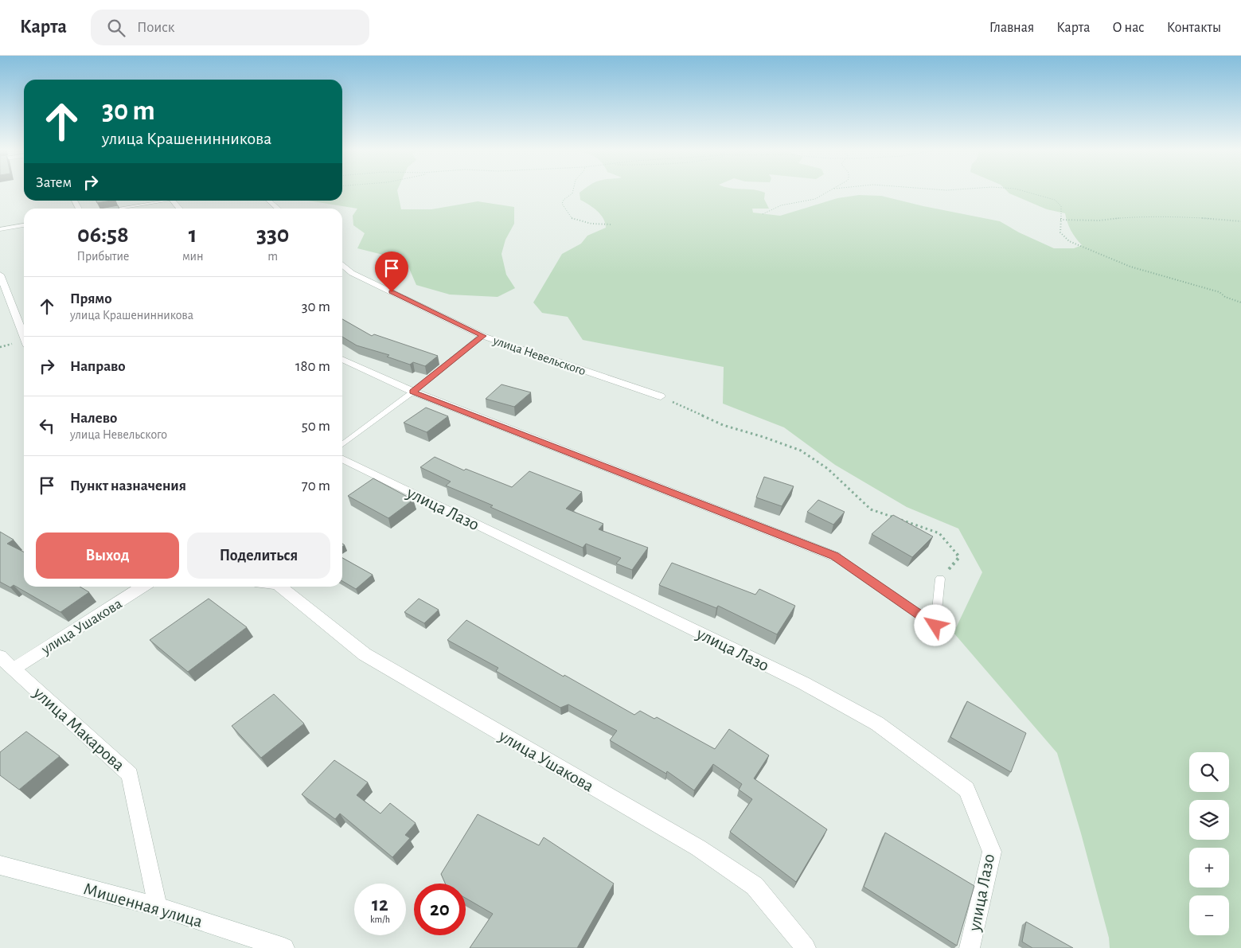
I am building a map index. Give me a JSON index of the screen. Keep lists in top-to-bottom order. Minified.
{"streets":{"street":["улица Невельского","улица Лазо","улица Ушакова","улица Макарова","Мишенная улица"]},"crossings":[["улица Ушакова","улица Макарова"],["улица Макарова","Мишенная улица"]],"page":{"header":"Карта","search":"Поиск","nav":["Главная","Карта","О нас","Контакты"],"turn":["30 m","улица Крашенинникова"],"then":"Затем","eta":["06:58","Прибытие","1","мин","330","m"],"list":[{"name":"Прямо","note":"улица Крашенинникова","value":"30 m"},{"name":"Направо","value":"180 m"},{"name":"Налево","note":"улица Невельского","value":"50 m"},{"name":"Пункт назначения","value":"70 m"}],"buttons":["Выход","Поделиться"],"map_buttons":["+","−"],"speed":"12 km/h","limit":"20"}}
